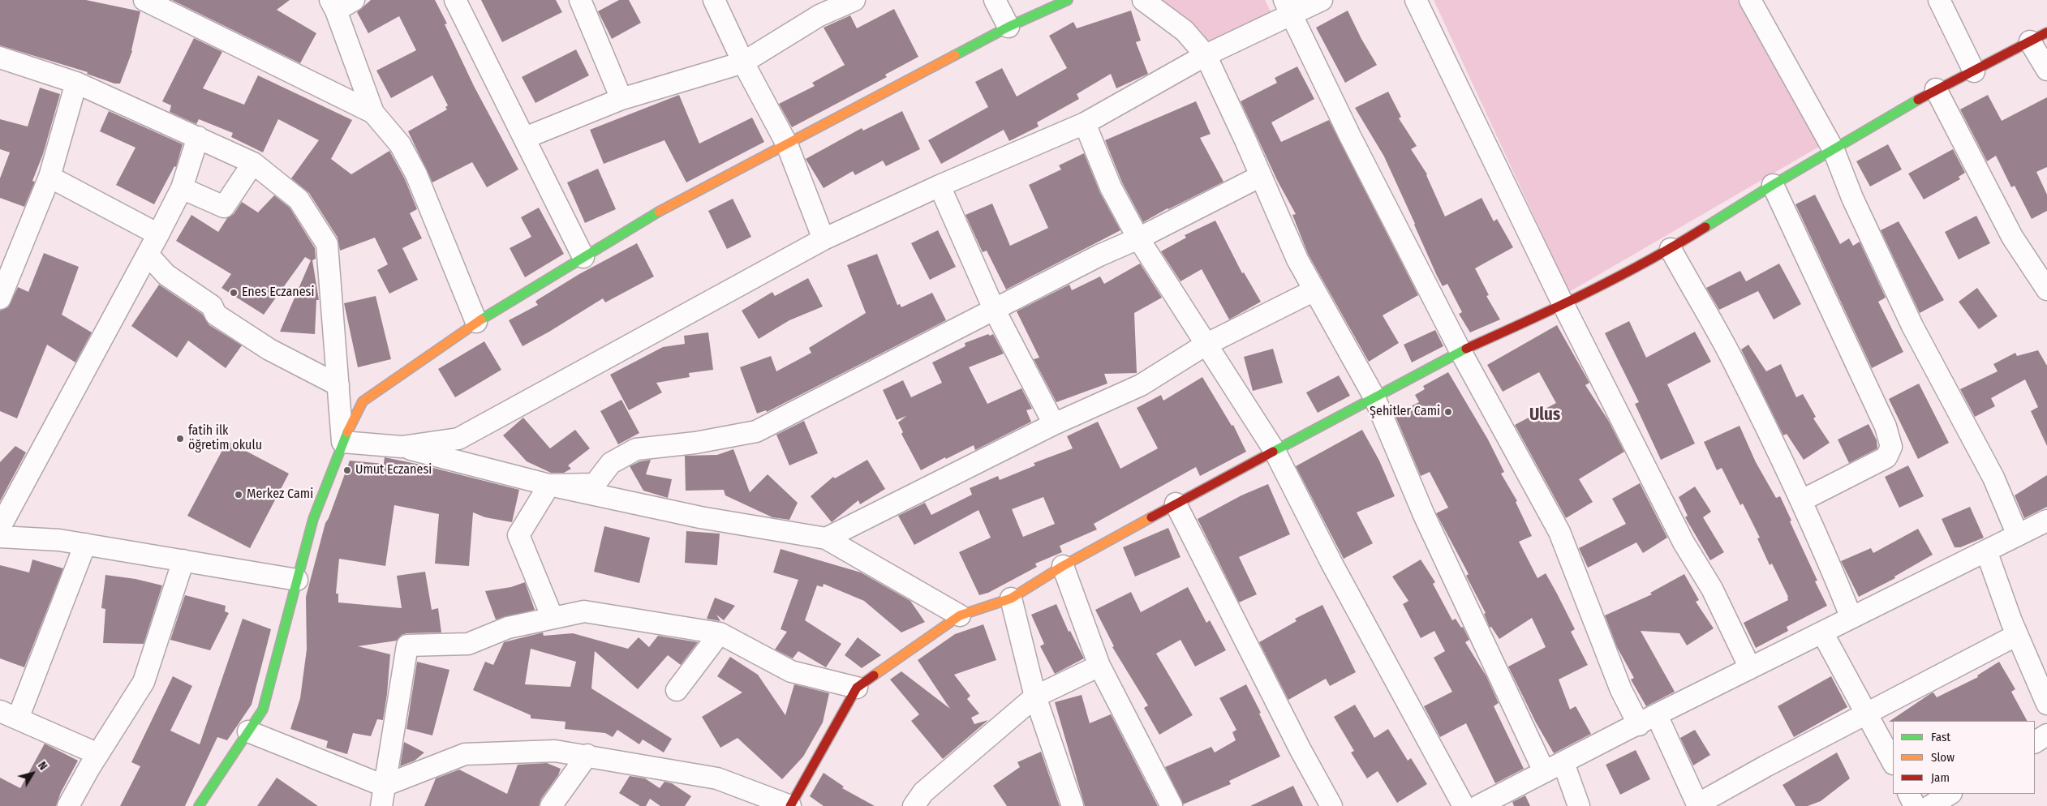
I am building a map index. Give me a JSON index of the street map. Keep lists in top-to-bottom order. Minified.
{"districts":["Ulus"],"places":["Enes Eczanesi","Şehitler Cami","fatih ilk öğretim okulu","Umut Eczanesi","Merkez Cami"],"legend":["Fast","Slow","Jam"],"north":"top right"}
